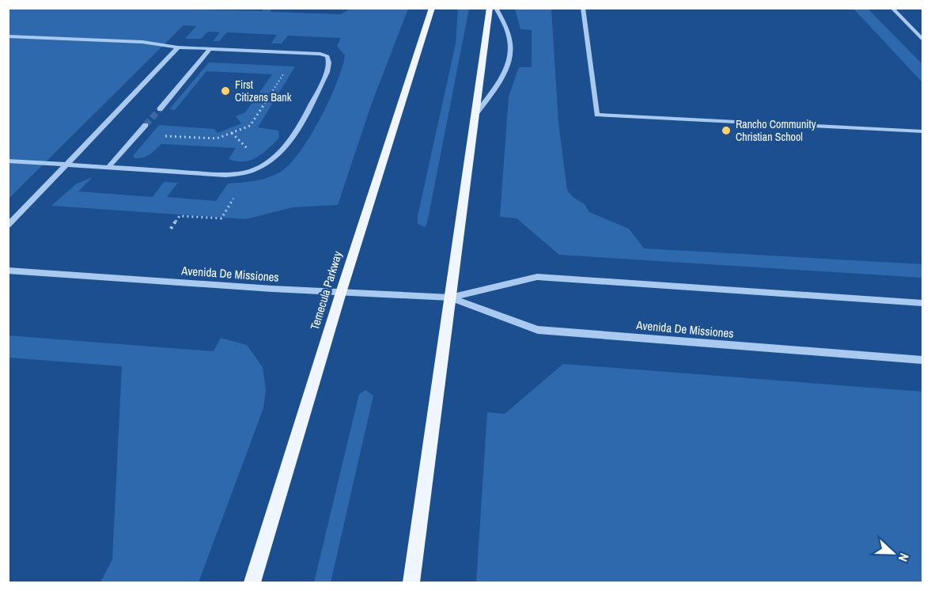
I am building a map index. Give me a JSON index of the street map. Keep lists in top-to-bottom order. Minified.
{"streets":{"main road":["Temecula Parkway"],"street":["Avenida De Missiones"]},"crossings":[["Avenida De Missiones","Temecula Parkway"]],"places":["First Citizens Bank","Rancho Community Christian School"],"north":"right"}
